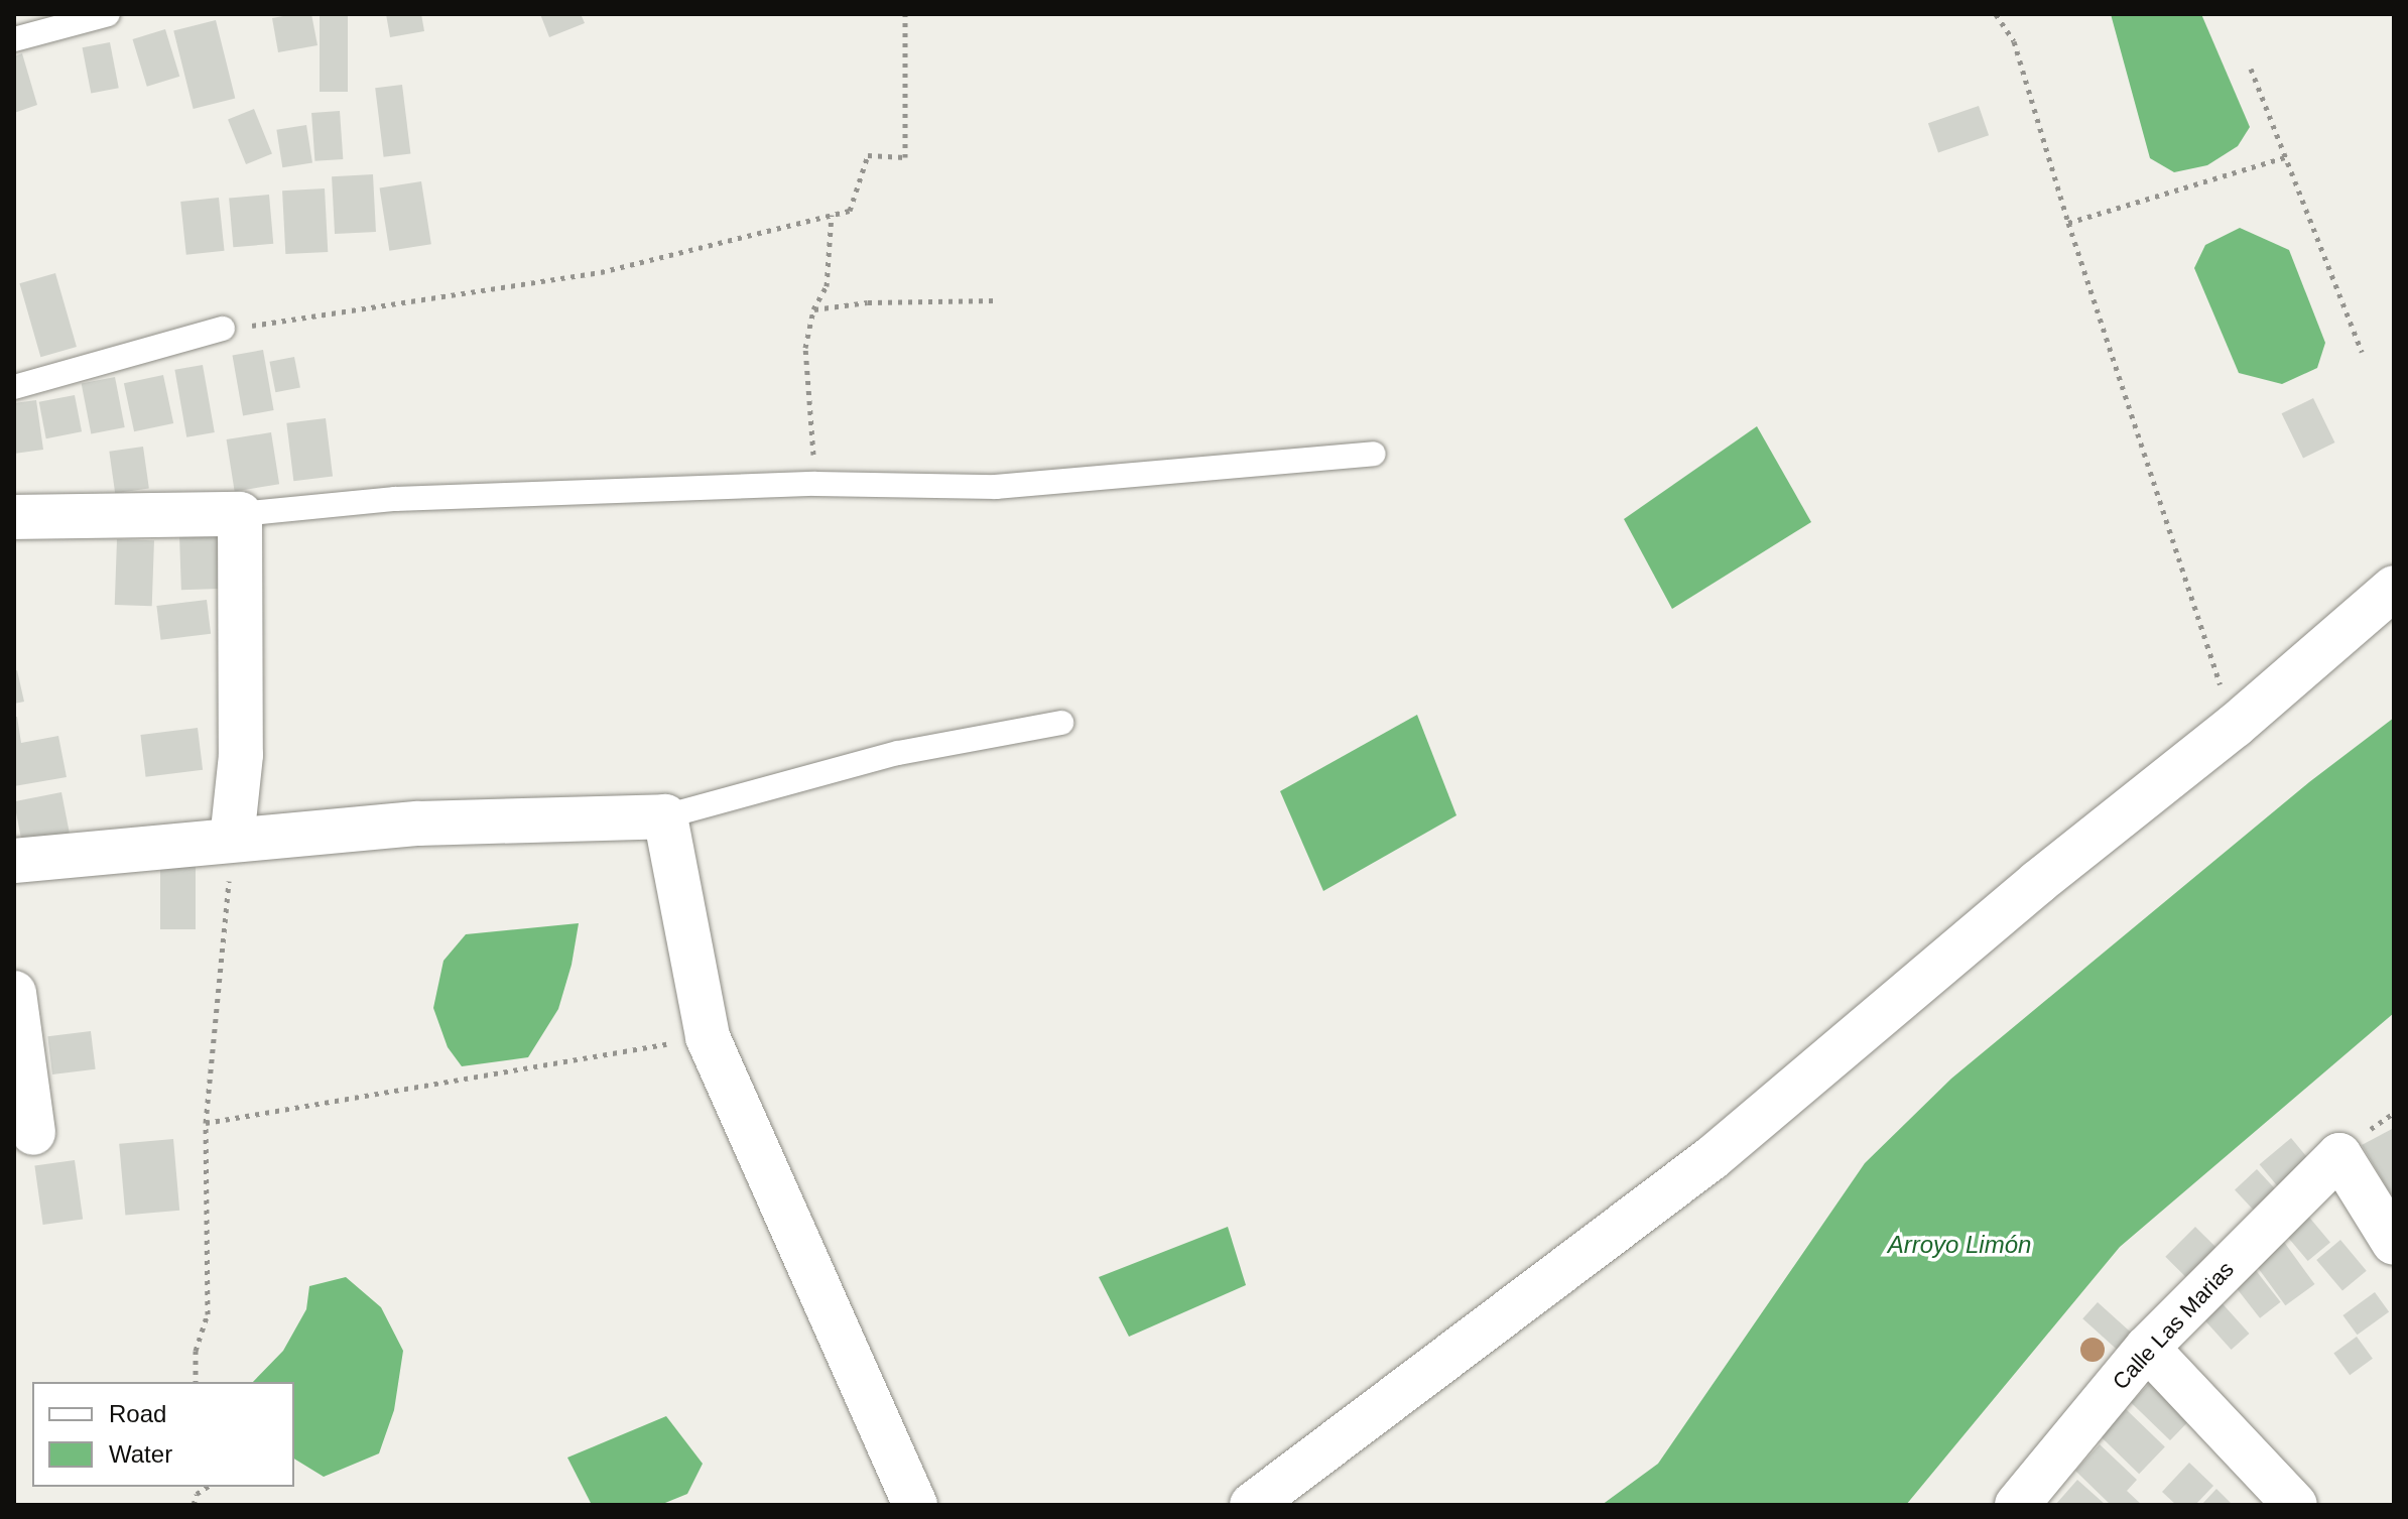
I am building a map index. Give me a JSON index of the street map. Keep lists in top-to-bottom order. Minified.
{"streets":{"street":["Calle Las Marias"]},"water":["Arroyo Limón"],"legend":["Road","Water"]}
